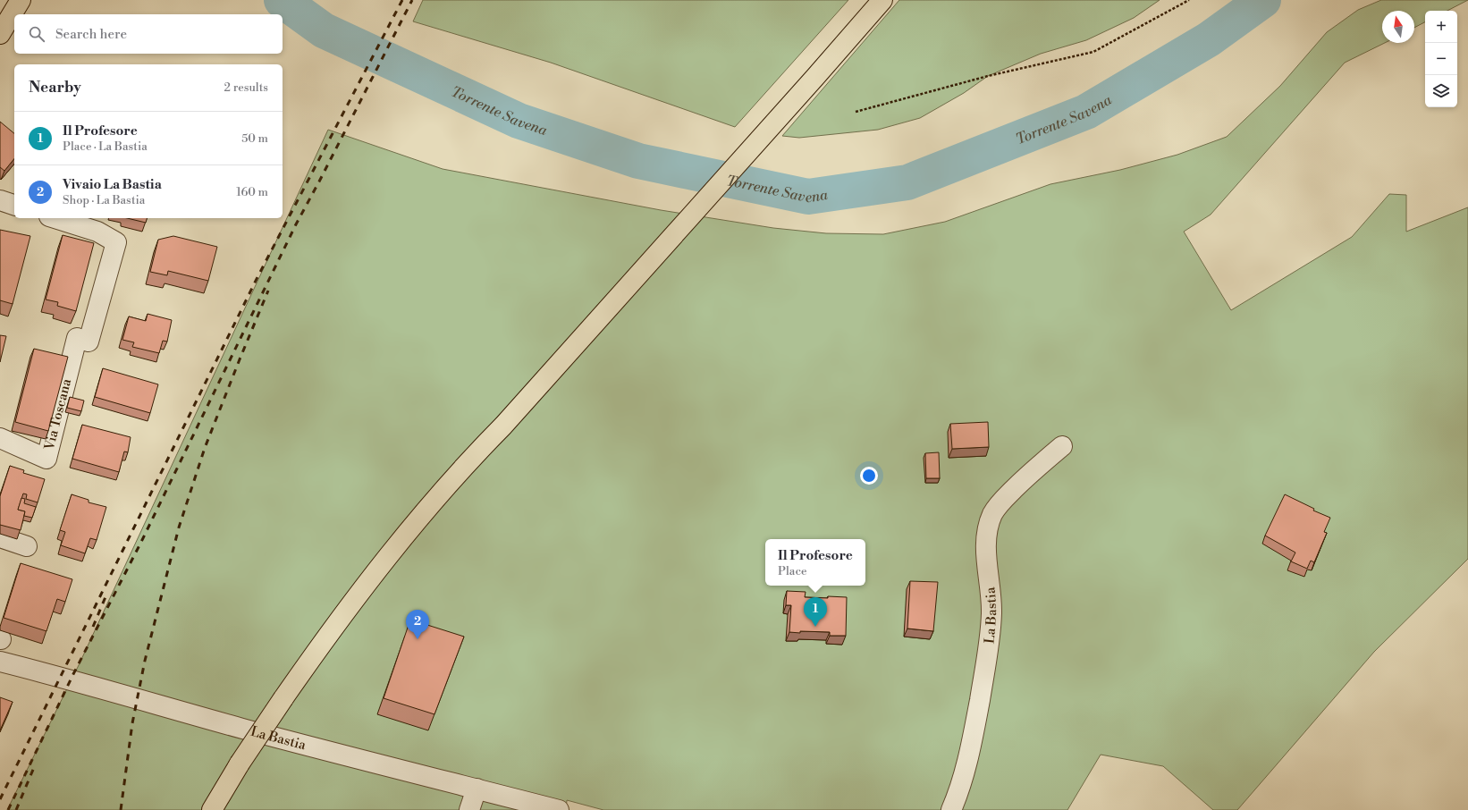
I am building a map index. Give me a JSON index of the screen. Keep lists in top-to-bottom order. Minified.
{"streets":{"street":["Via Toscana","La Bastia"]},"water":["Torrente Savena"],"north":"top","page":{"map_buttons":["+","−"],"search":"Search here","heading":["Nearby","2 results"],"list":[{"mark":"1","name":"Il Profesore","note":"Place · La Bastia","value":"50 m"},{"mark":"2","name":"Vivaio La Bastia","note":"Shop · La Bastia","value":"160 m"}],"popup":["Il Profesore","Place"],"pins":["1","2"]}}
